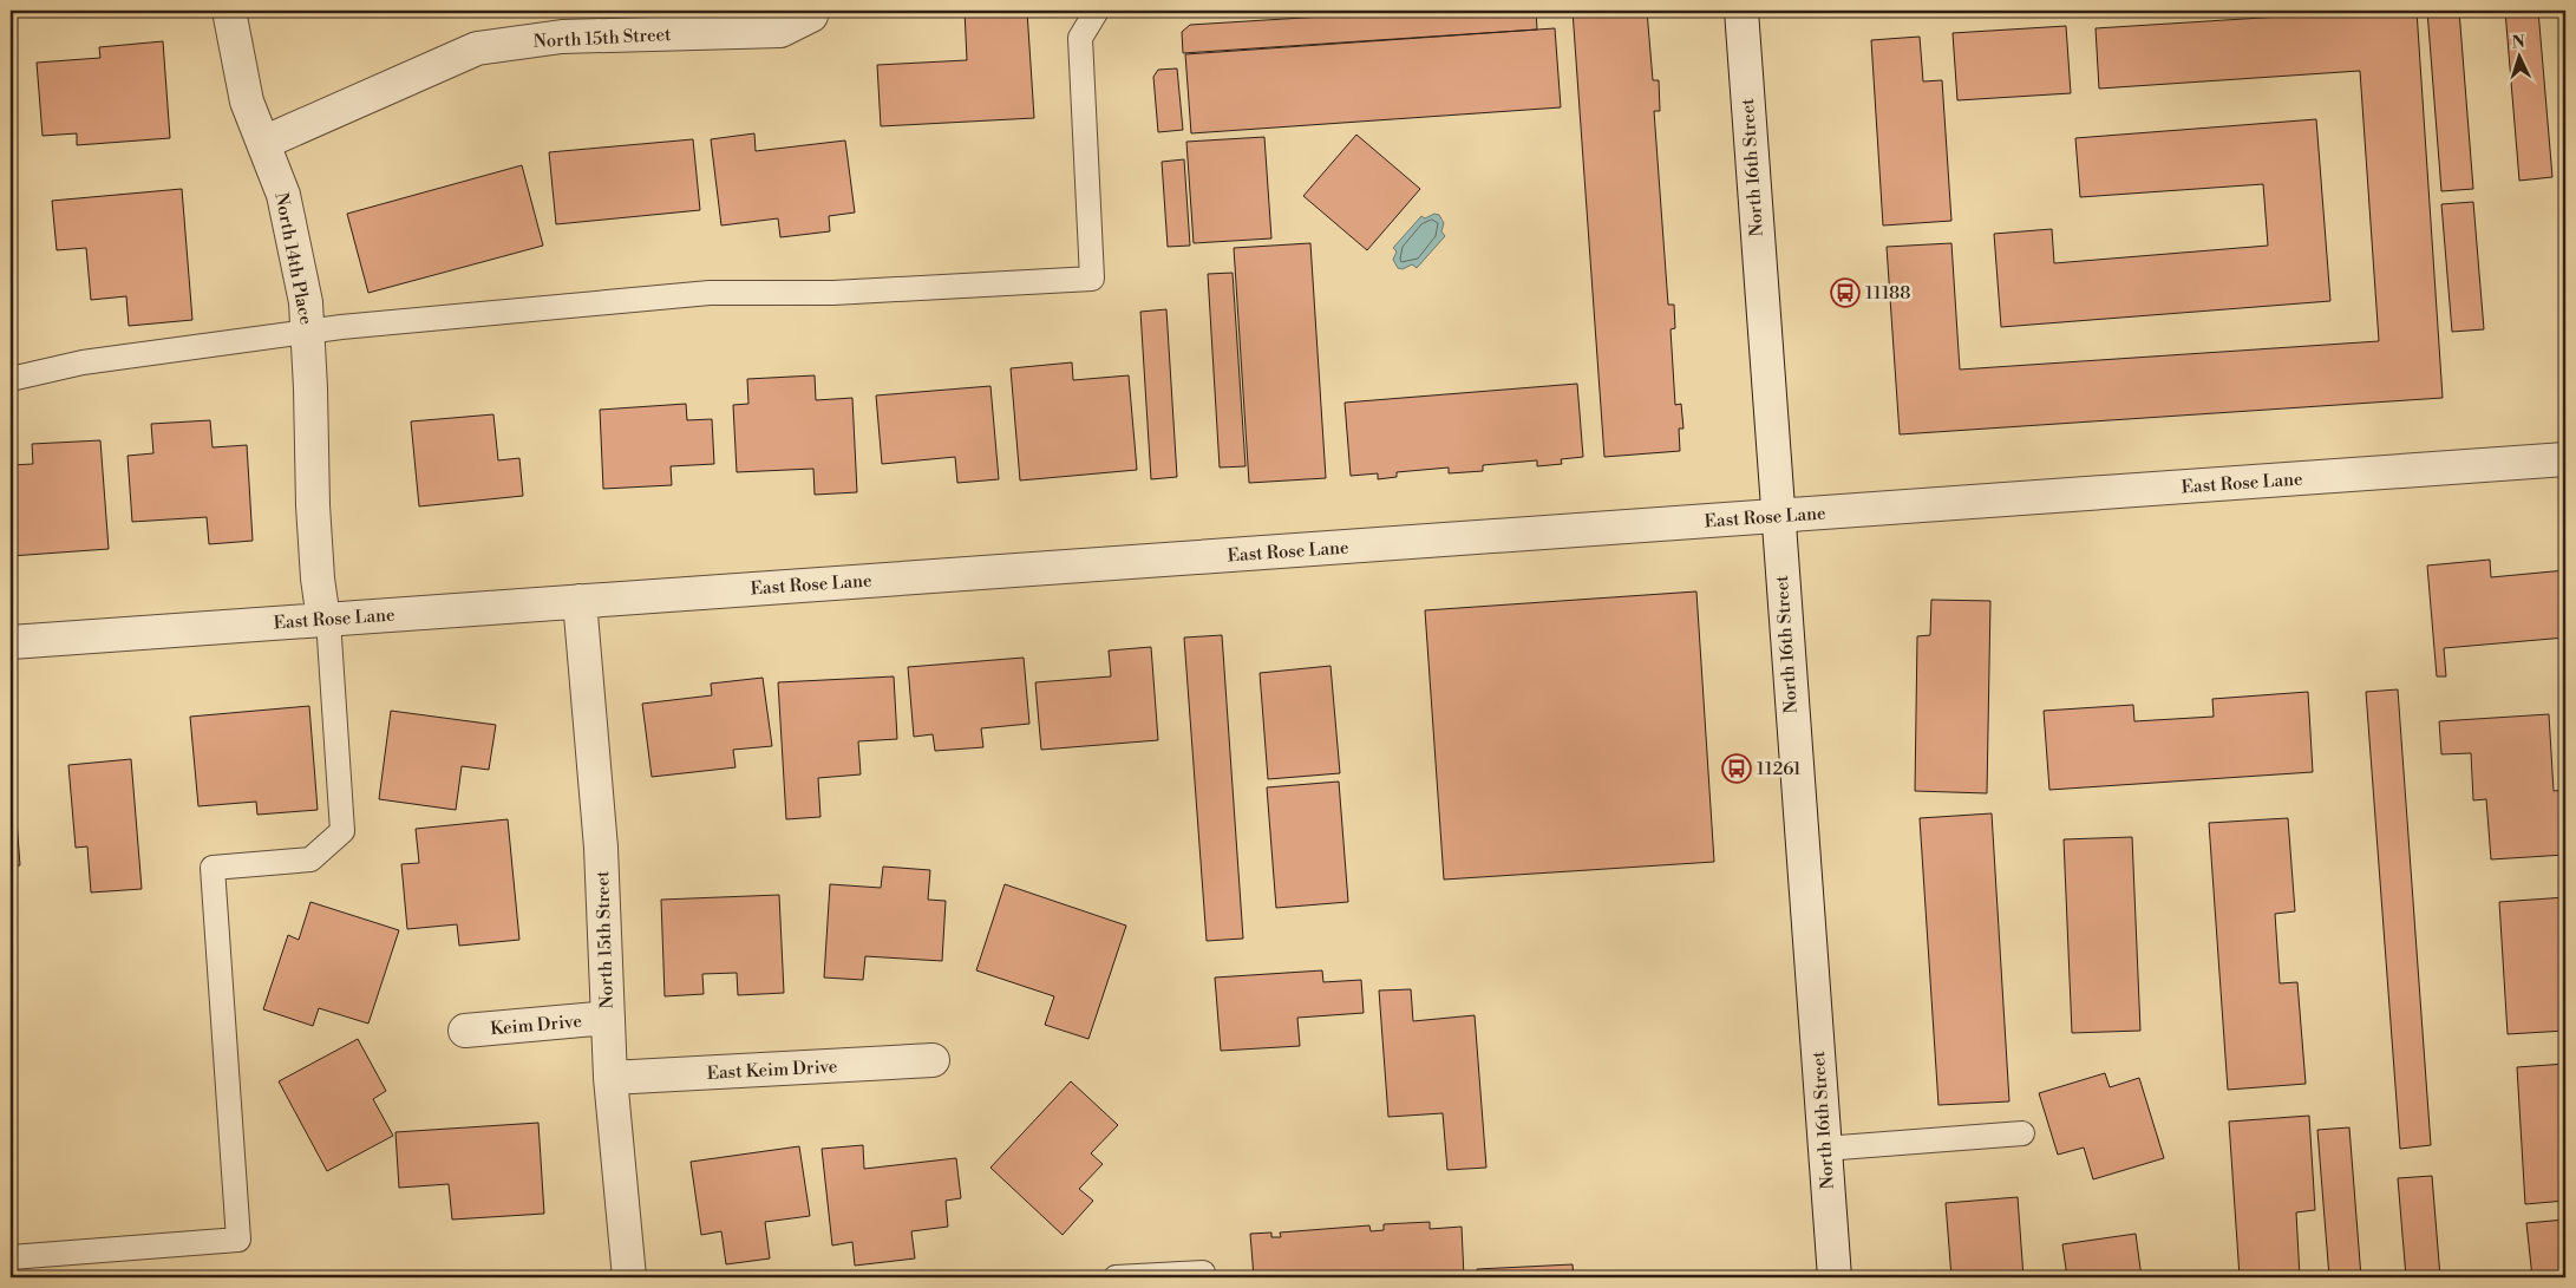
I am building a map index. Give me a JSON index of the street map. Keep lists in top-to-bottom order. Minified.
{"streets":{"street":["North 15th Street","North 16th Street","North 14th Place","East Rose Lane","Keim Drive","East Keim Drive"]},"crossings":[["North 15th Street","North 14th Place"],["North 15th Street","East Rose Lane"],["North 15th Street","Keim Drive"],["North 15th Street","East Keim Drive"],["North 16th Street","East Rose Lane"],["North 14th Place","East Rose Lane"]],"places":{"bus stop":["11188","11261"]},"north":"top"}
